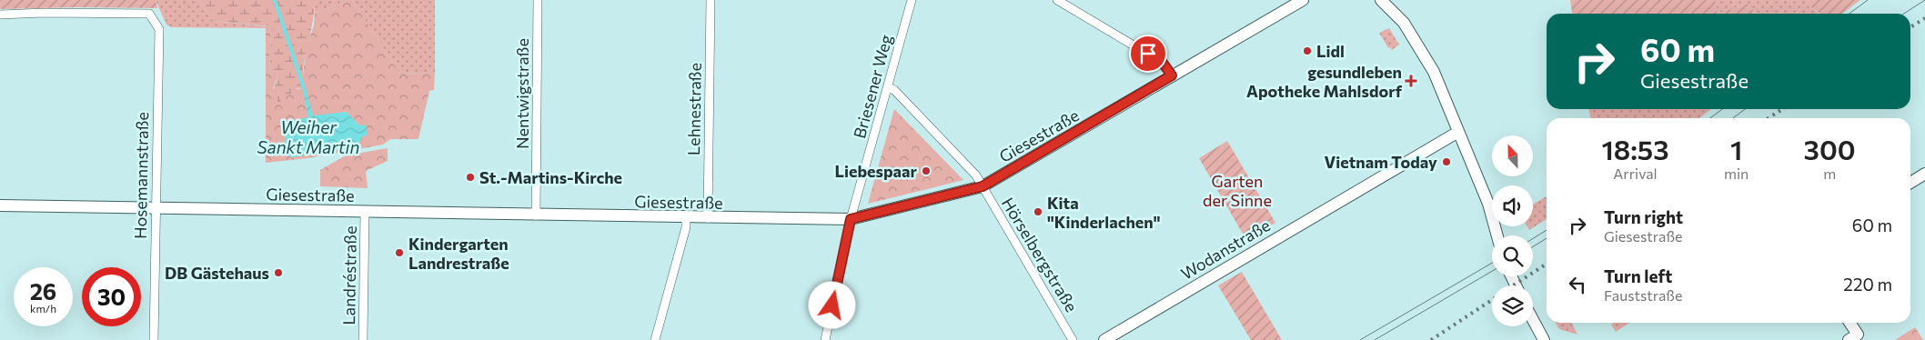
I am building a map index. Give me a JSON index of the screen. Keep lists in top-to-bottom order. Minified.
{"streets":{"street":["Briesener Weg","Nentwigstraße","Lehnestraße","Giesestraße","Hosemannstraße","Wodanstraße","Hörselbergstraße","Landréstraße"]},"crossings":[["Briesener Weg","Giesestraße"],["Briesener Weg","Hörselbergstraße"],["Nentwigstraße","Giesestraße"],["Lehnestraße","Giesestraße"],["Giesestraße","Hosemannstraße"],["Giesestraße","Hörselbergstraße"],["Giesestraße","Landréstraße"]],"water":["Weiher Sankt Martin"],"parks":["Garten der Sinne"],"places":{"other":["Lidl","Vietnam Today","Liebespaar","St.-Martins-Kirche","Kita \"Kinderlachen\"","Kindergarten Landrestraße","DB Gästehaus"],"health":["gesundleben Apotheke Mahlsdorf"]},"north":"top","page":{"turn":["60 m","Giesestraße"],"eta":["18:53","Arrival","1","min","300","m"],"list":[{"name":"Turn right","note":"Giesestraße","value":"60 m"},{"name":"Turn left","note":"Fauststraße","value":"220 m"}],"speed":"26 km/h","limit":"30"}}
